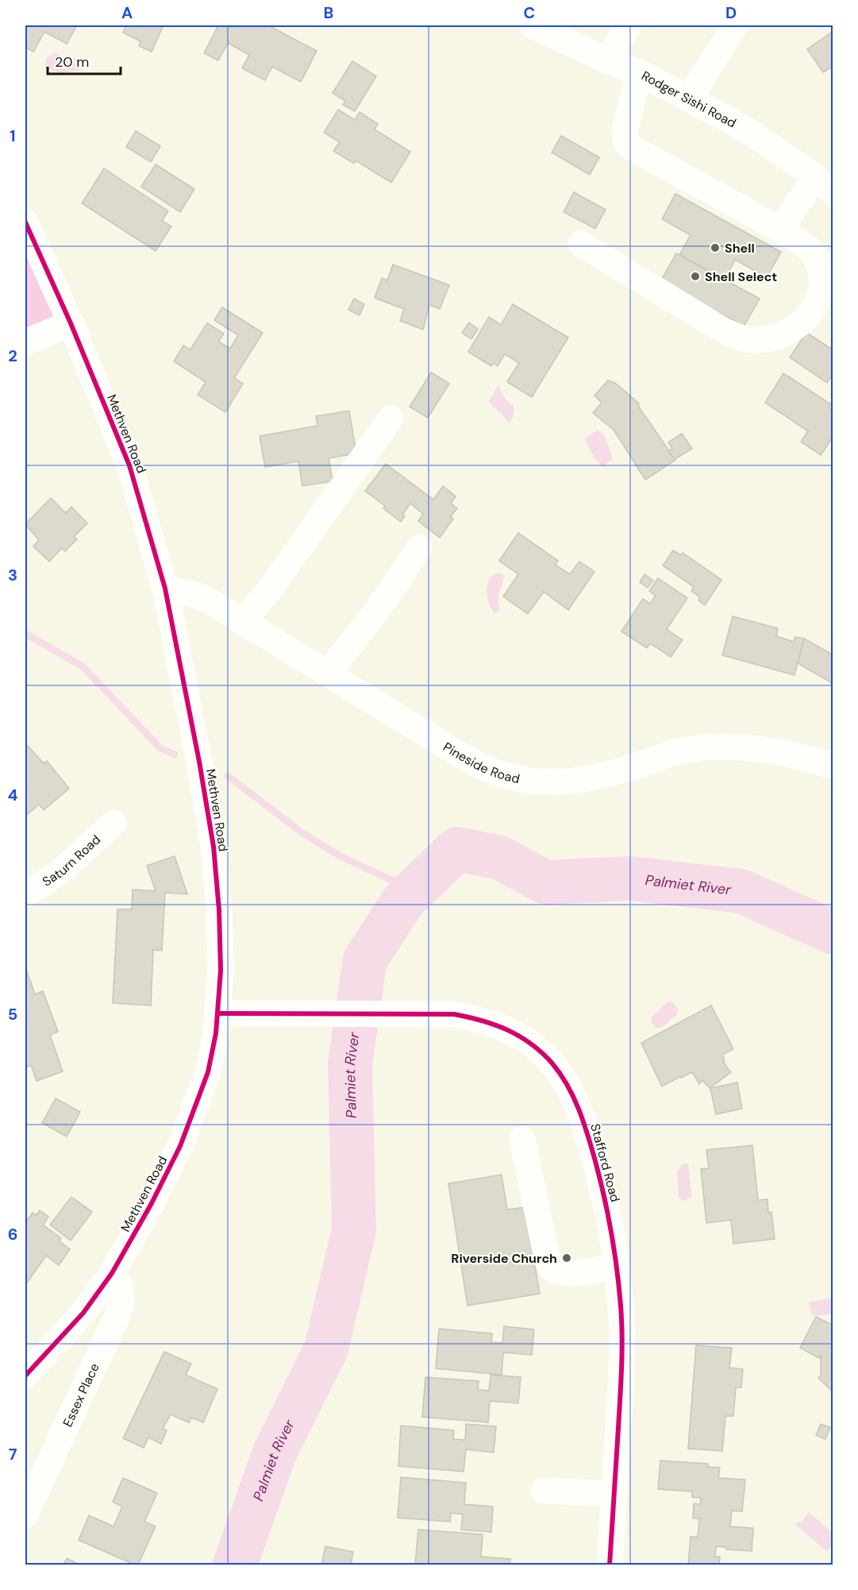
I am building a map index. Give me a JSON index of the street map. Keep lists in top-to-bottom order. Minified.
{"streets":{"street":["Rodger Sishi Road","Methven Road","Pineside Road","Saturn Road","Stafford Road","Essex Place"]},"crossings":[["Methven Road","Pineside Road"],["Methven Road","Stafford Road"],["Methven Road","Essex Place"]],"water":["Palmiet River"],"places":["Shell","Shell Select","Riverside Church"],"scale_bar":"20 m","grid":{"columns":["A","B","C","D"],"rows":["1","2","3","4","5","6","7"]}}
